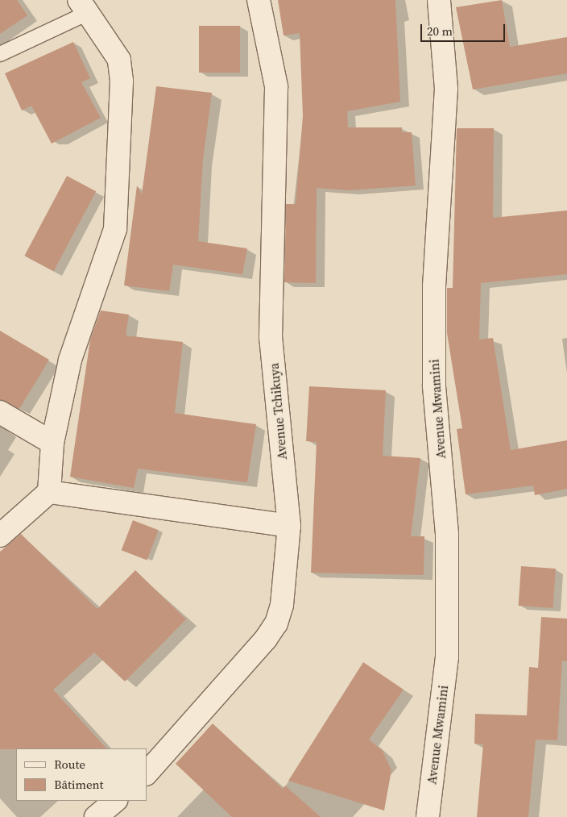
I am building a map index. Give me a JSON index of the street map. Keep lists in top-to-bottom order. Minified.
{"streets":{"street":["Avenue Mwamini","Avenue Tchikuya"]},"legend":["Route","Bâtiment"],"scale_bar":"20 m"}
